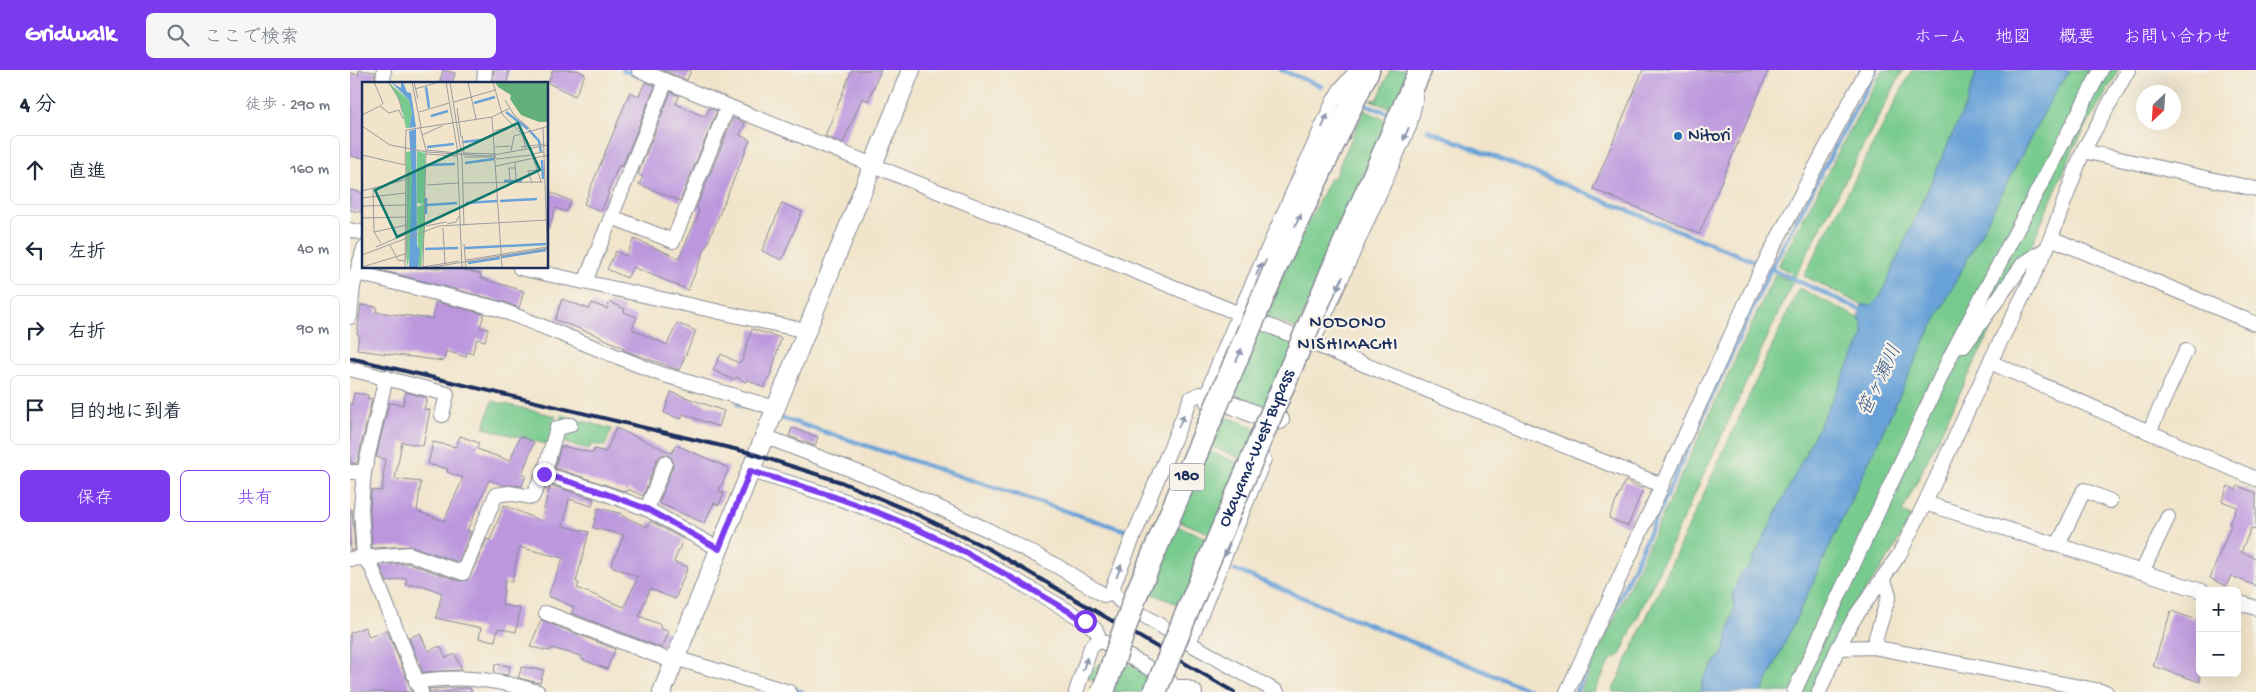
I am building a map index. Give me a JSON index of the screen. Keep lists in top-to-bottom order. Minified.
{"streets":{"highway":["Okayama-West Bypass","180"]},"districts":["NODONO NISHIMACHI"],"water":["笹ヶ瀬川"],"places":["Nitori"],"north":"bottom left","page":{"header":"Gridwalk","search":"ここで検索","nav":["ホーム","地図","概要","お問い合わせ"],"heading":["4 分","徒歩 · 290 m"],"list":[["直進","160 m"],["左折","40 m"],["右折","90 m"],"目的地に到着"],"buttons":["保存","共有"],"map_buttons":["+","−"]}}
